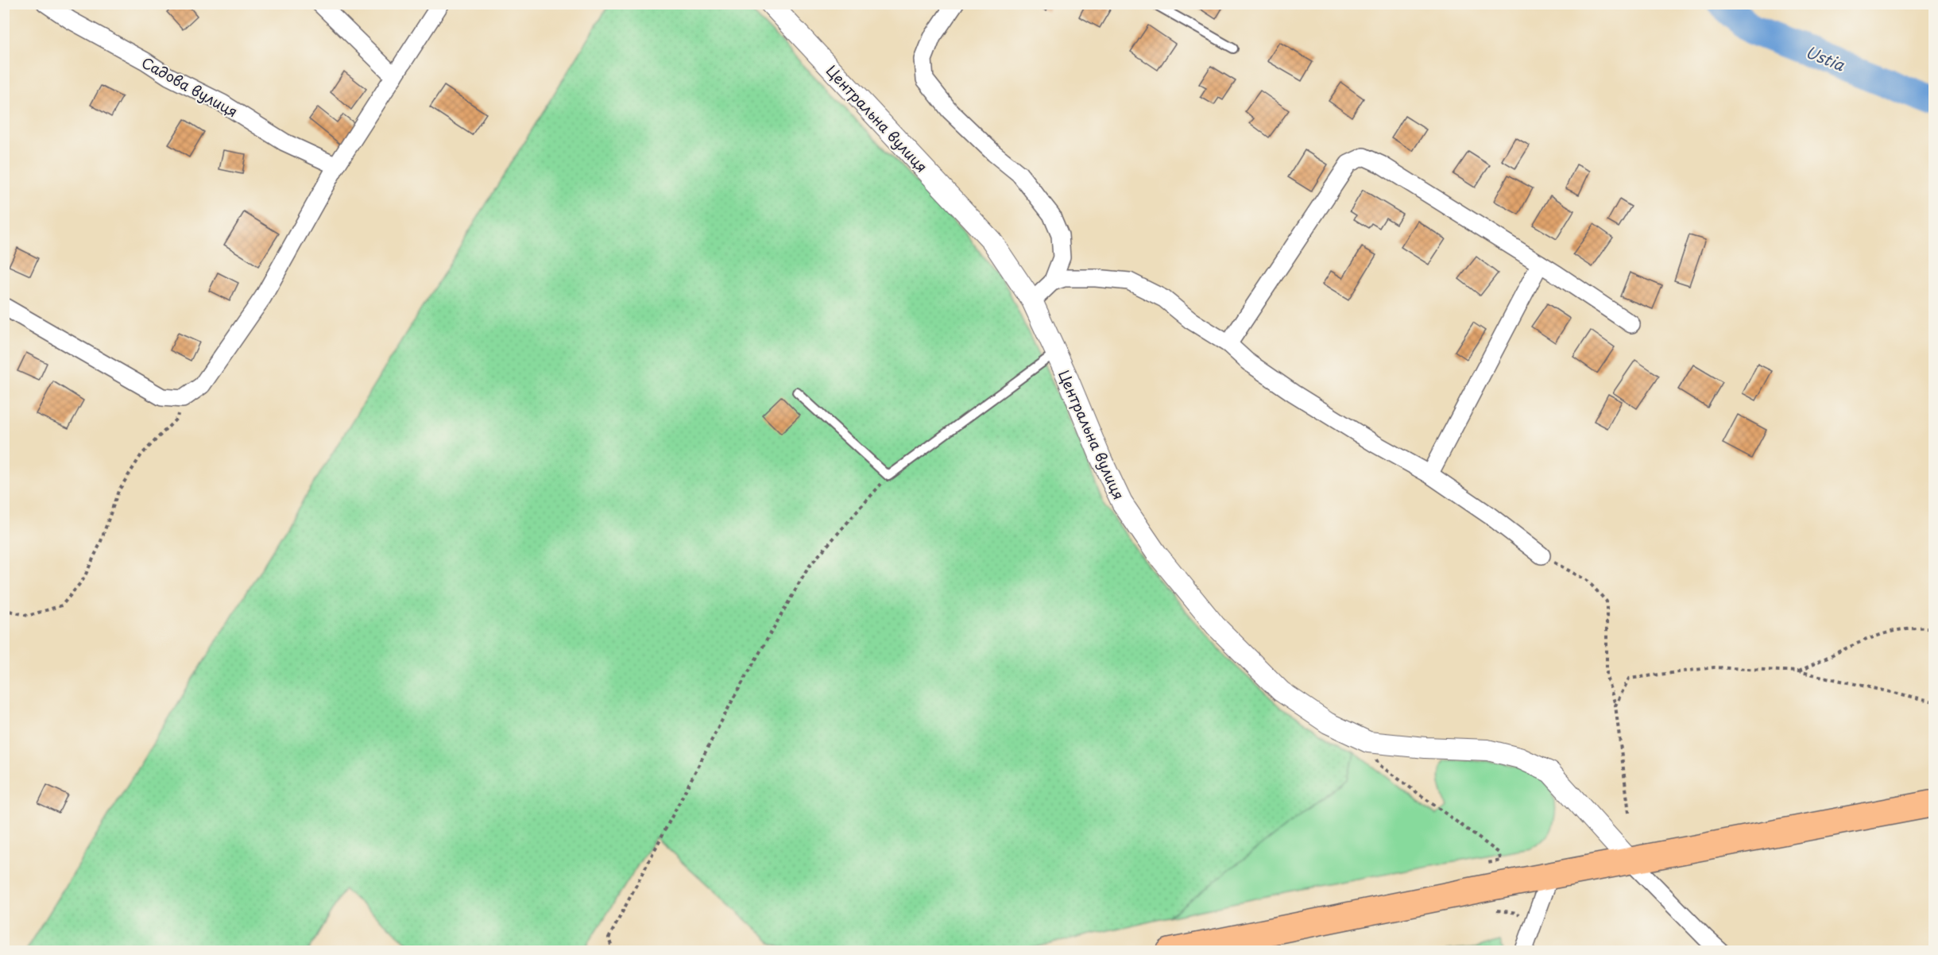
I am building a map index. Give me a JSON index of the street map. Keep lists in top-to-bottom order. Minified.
{"streets":{"street":["Садова вулиця","Центральна вулиця"]},"water":["Ustia"]}
